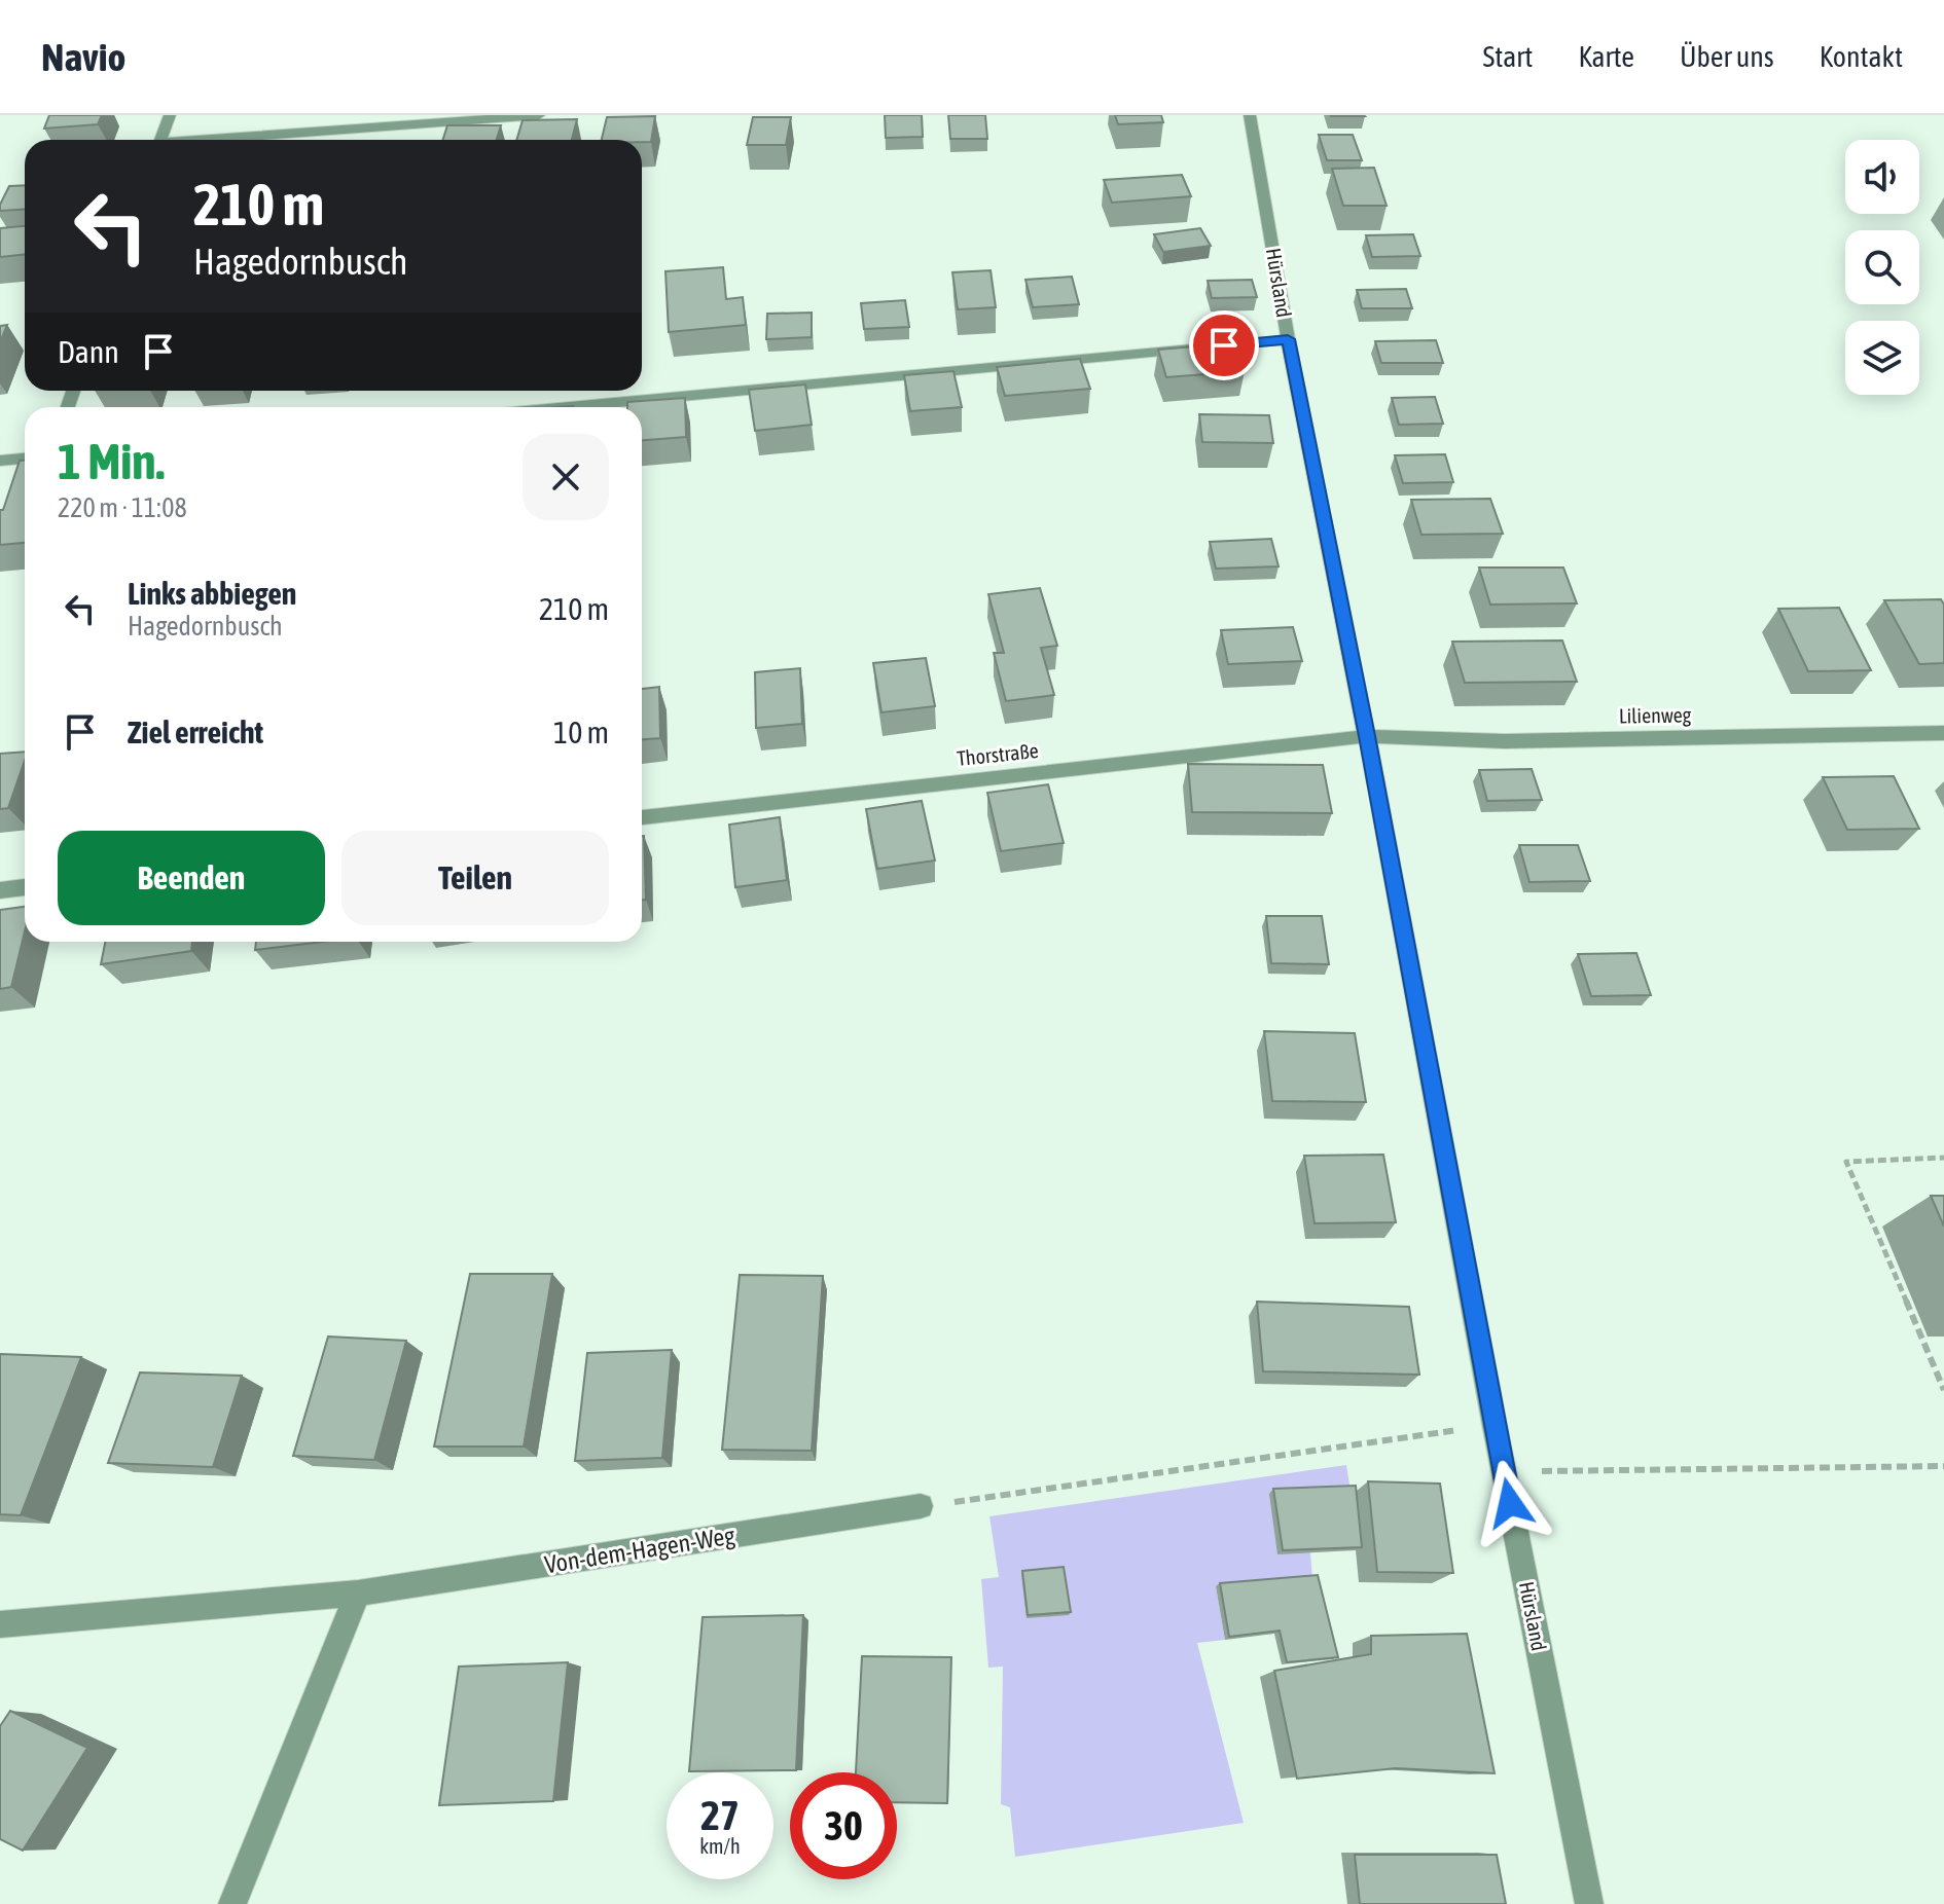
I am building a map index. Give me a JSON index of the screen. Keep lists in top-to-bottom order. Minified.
{"streets":{"street":["Hürsland","Lilienweg","Thorstraße","Von-dem-Hagen-Weg"]},"crossings":[["Hürsland","Lilienweg"],["Hürsland","Thorstraße"],["Lilienweg","Thorstraße"]],"page":{"header":"Navio","nav":["Start","Karte","Über uns","Kontakt"],"turn":["210 m","Hagedornbusch"],"then":"Dann","heading":["1 Min.","220 m · 11:08"],"list":[{"name":"Links abbiegen","note":"Hagedornbusch","value":"210 m"},{"name":"Ziel erreicht","value":"10 m"}],"buttons":["Beenden","Teilen"],"speed":"27 km/h","limit":"30"}}
